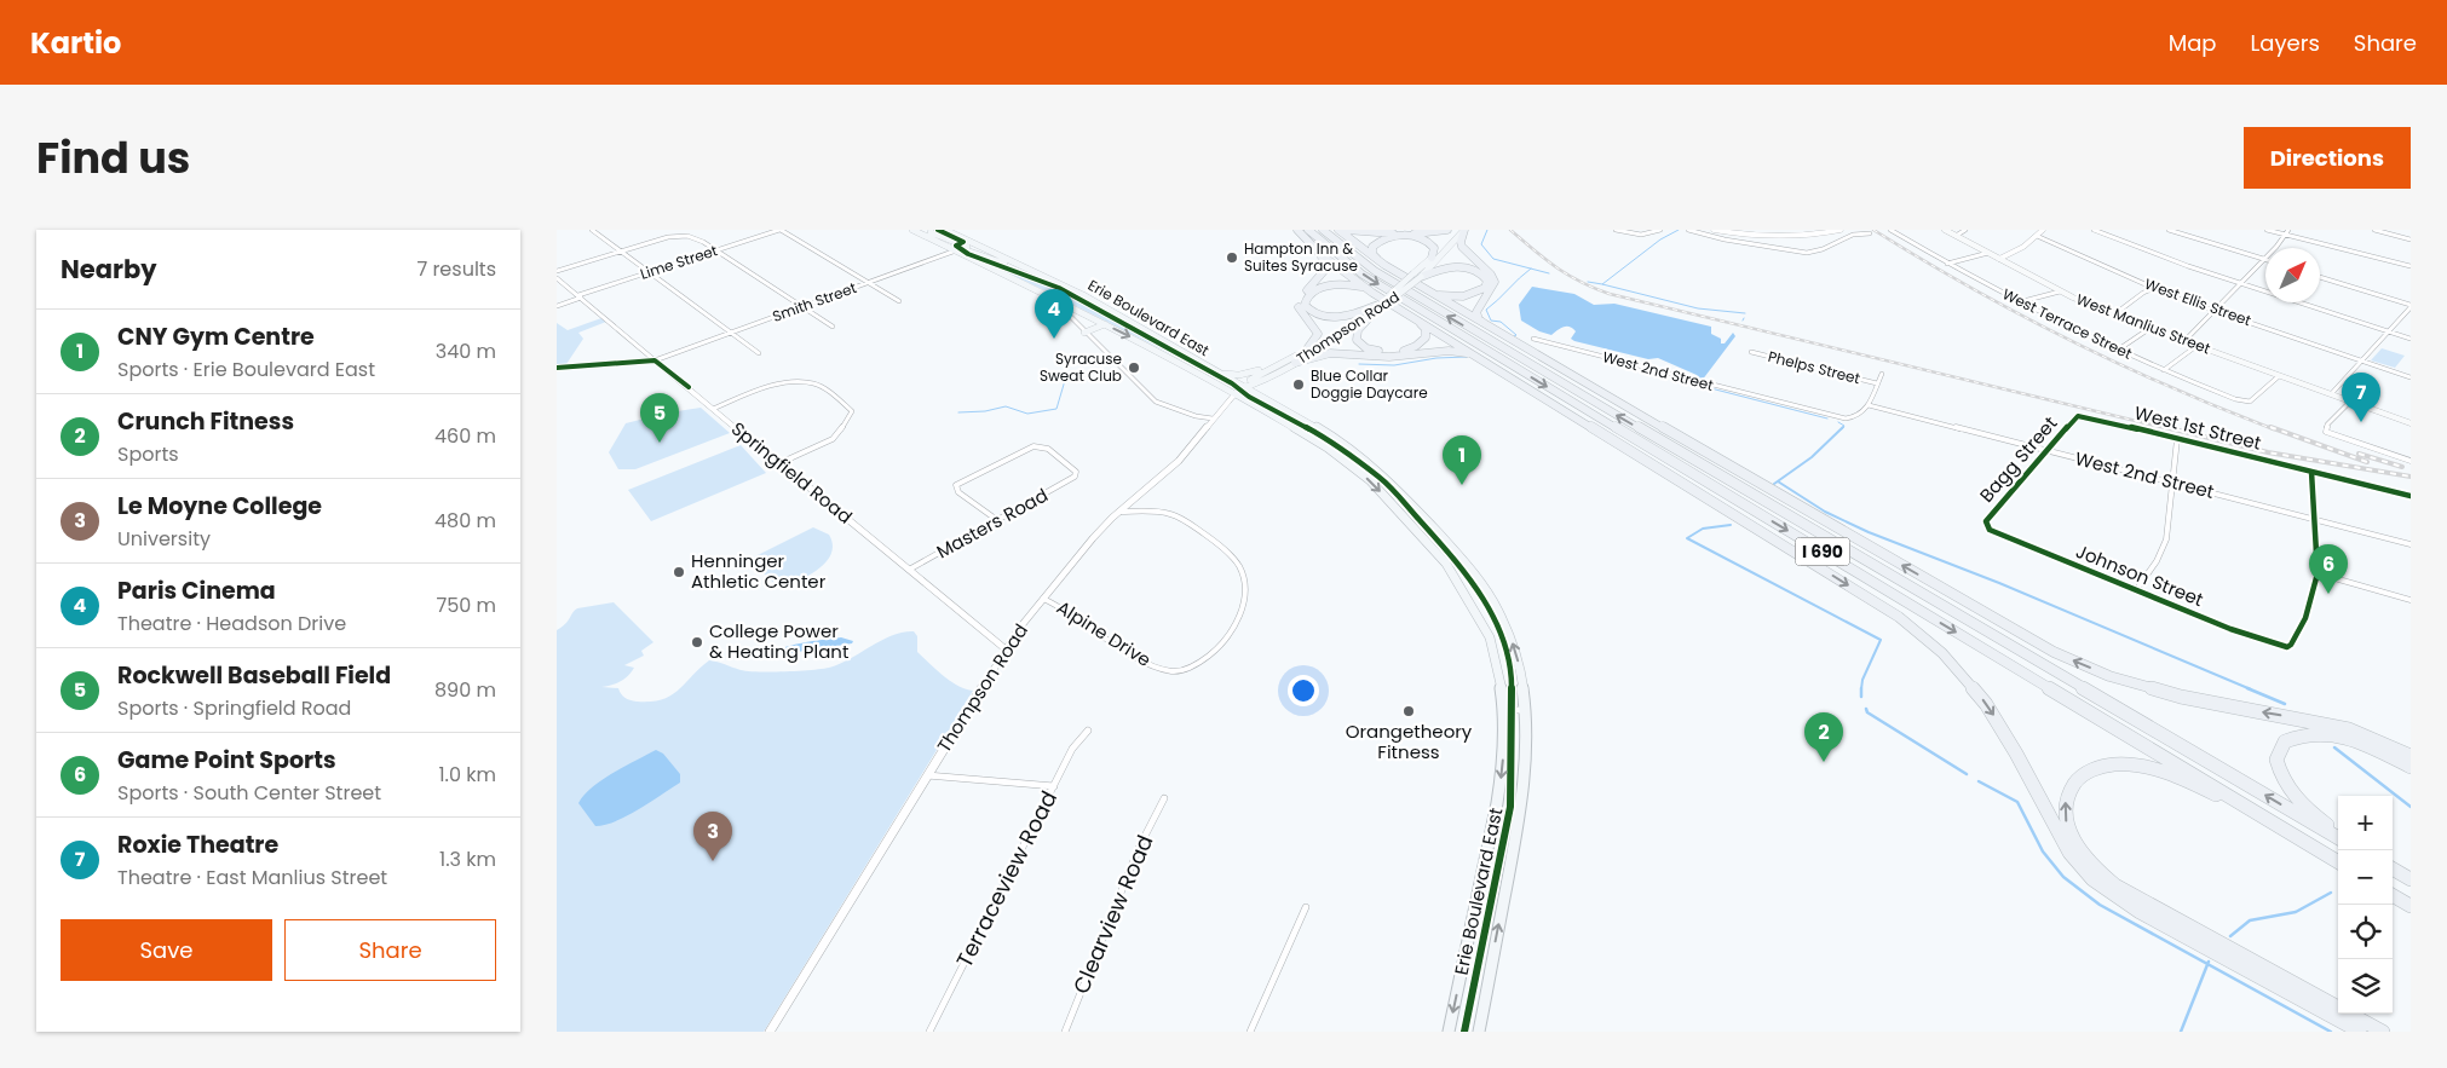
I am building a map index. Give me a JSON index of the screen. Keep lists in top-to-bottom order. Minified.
{"streets":{"highway":["I 690"],"main road":["Erie Boulevard East","West Manlius Street","Thompson Road"],"street":["Lime Street","Smith Street","West Ellis Street","West Terrace Street","Phelps Street","West 2nd Street","West 1st Street","Bagg Street","Springfield Road","Masters Road","Johnson Street","Alpine Drive","Terraceview Road","Clearview Road"]},"crossings":[["Smith Street","Erie Boulevard East"],["Smith Street","Springfield Road"],["Erie Boulevard East","Thompson Road"],["West Terrace Street","West Manlius Street"],["Thompson Road","Springfield Road"],["Thompson Road","Alpine Drive"],["West 2nd Street","Bagg Street"],["West 1st Street","Bagg Street"],["Bagg Street","Johnson Street"],["Springfield Road","Masters Road"]],"places":["Hampton Inn & Suites Syracuse","Syracuse Sweat Club","Blue Collar Doggie Daycare","Henninger Athletic Center","College Power & Heating Plant","Orangetheory Fitness"],"north":"top right","page":{"header":"Kartio","nav":["Map","Layers","Share"],"title":"Find us","buttons":["Directions",["Save","Share"]],"heading":["Nearby","7 results"],"pins":["4","7","5","1","6","2","3"],"list":[{"mark":"1","name":"CNY Gym Centre","note":"Sports · Erie Boulevard East","value":"340 m"},{"mark":"2","name":"Crunch Fitness","note":"Sports","value":"460 m"},{"mark":"3","name":"Le Moyne College","note":"University","value":"480 m"},{"mark":"4","name":"Paris Cinema","note":"Theatre · Headson Drive","value":"750 m"},{"mark":"5","name":"Rockwell Baseball Field","note":"Sports · Springfield Road","value":"890 m"},{"mark":"6","name":"Game Point Sports","note":"Sports · South Center Street","value":"1.0 km"},{"mark":"7","name":"Roxie Theatre","note":"Theatre · East Manlius Street","value":"1.3 km"}],"map_buttons":["+","−"]}}
